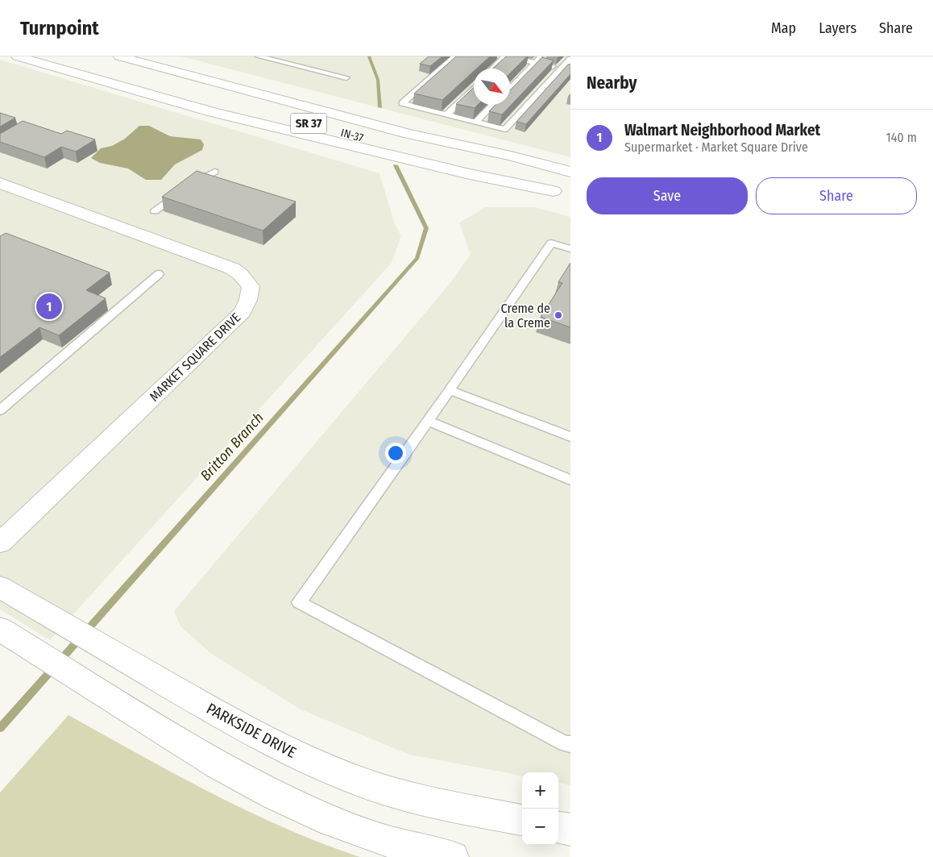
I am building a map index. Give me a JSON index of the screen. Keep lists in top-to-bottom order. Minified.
{"streets":{"main road":["SR 37","IN-37","MARKET SQUARE DRIVE","PARKSIDE DRIVE"]},"water":["Britton Branch"],"places":["Creme de la Creme"],"north":"bottom right","page":{"header":"Turnpoint","nav":["Map","Layers","Share"],"heading":"Nearby","list":[{"mark":"1","name":"Walmart Neighborhood Market","note":"Supermarket · Market Square Drive","value":"140 m"}],"buttons":["Save","Share"],"pins":"1","map_buttons":["+","−"]}}
